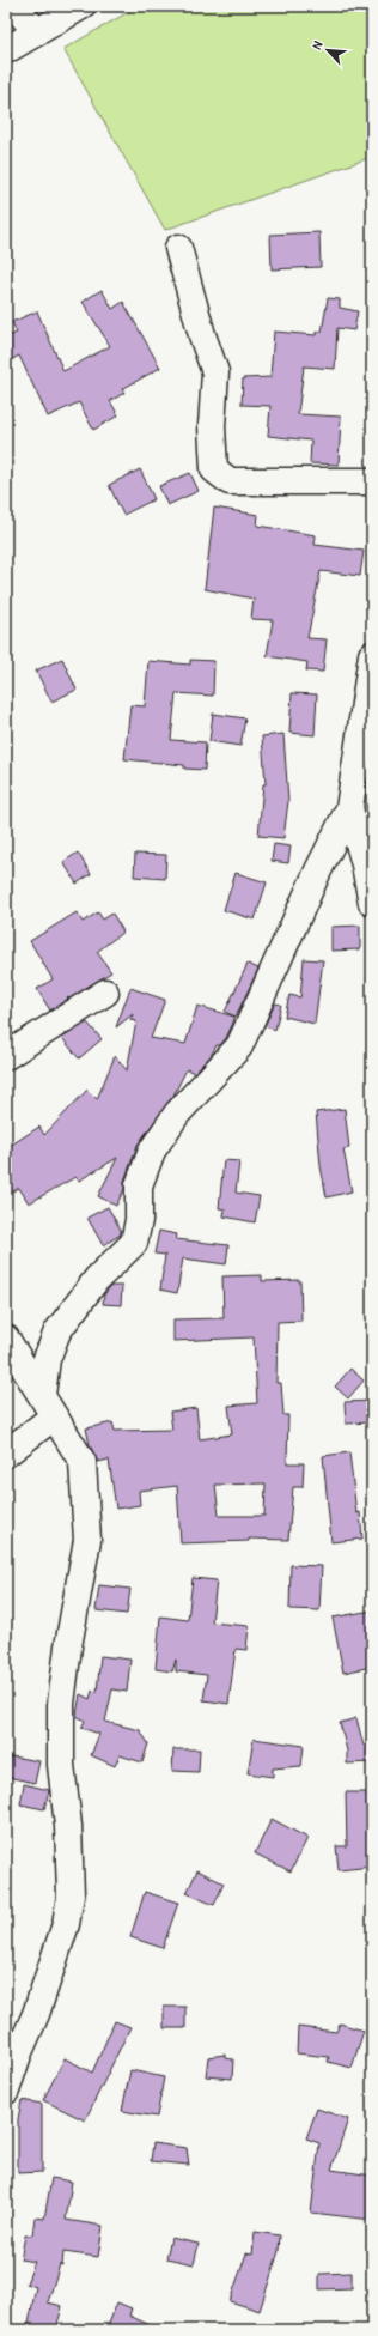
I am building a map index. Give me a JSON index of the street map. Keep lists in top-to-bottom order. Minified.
{"north":"top left"}
